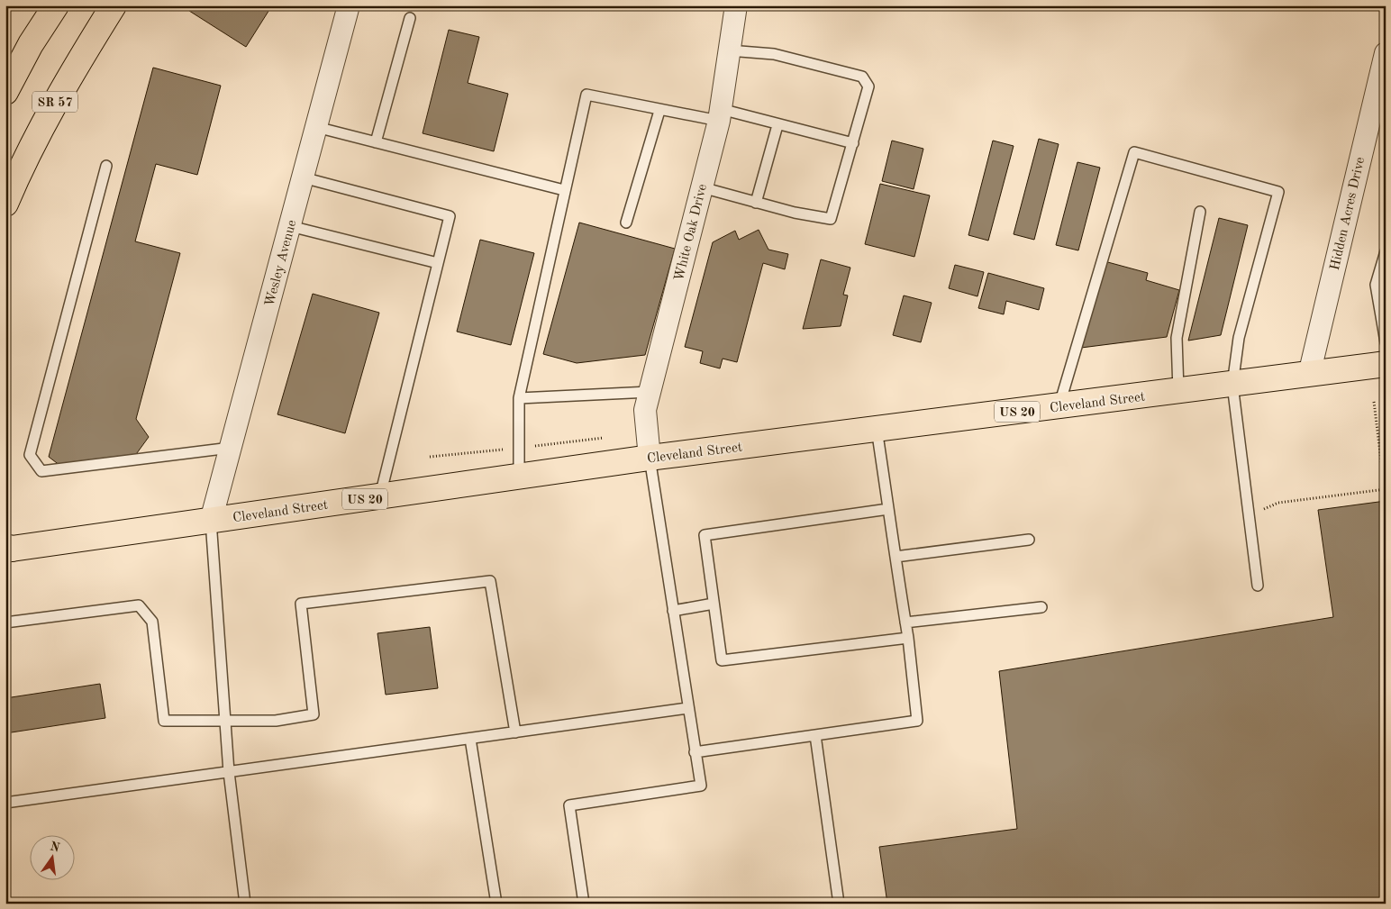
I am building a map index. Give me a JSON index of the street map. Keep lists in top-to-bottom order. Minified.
{"streets":{"main road":["SR 57","Cleveland Street","US 20"],"street":["Hidden Acres Drive","White Oak Drive","Wesley Avenue"]},"crossings":[["Hidden Acres Drive","Cleveland Street"],["White Oak Drive","Cleveland Street"],["Wesley Avenue","Cleveland Street"]],"north":"top"}
